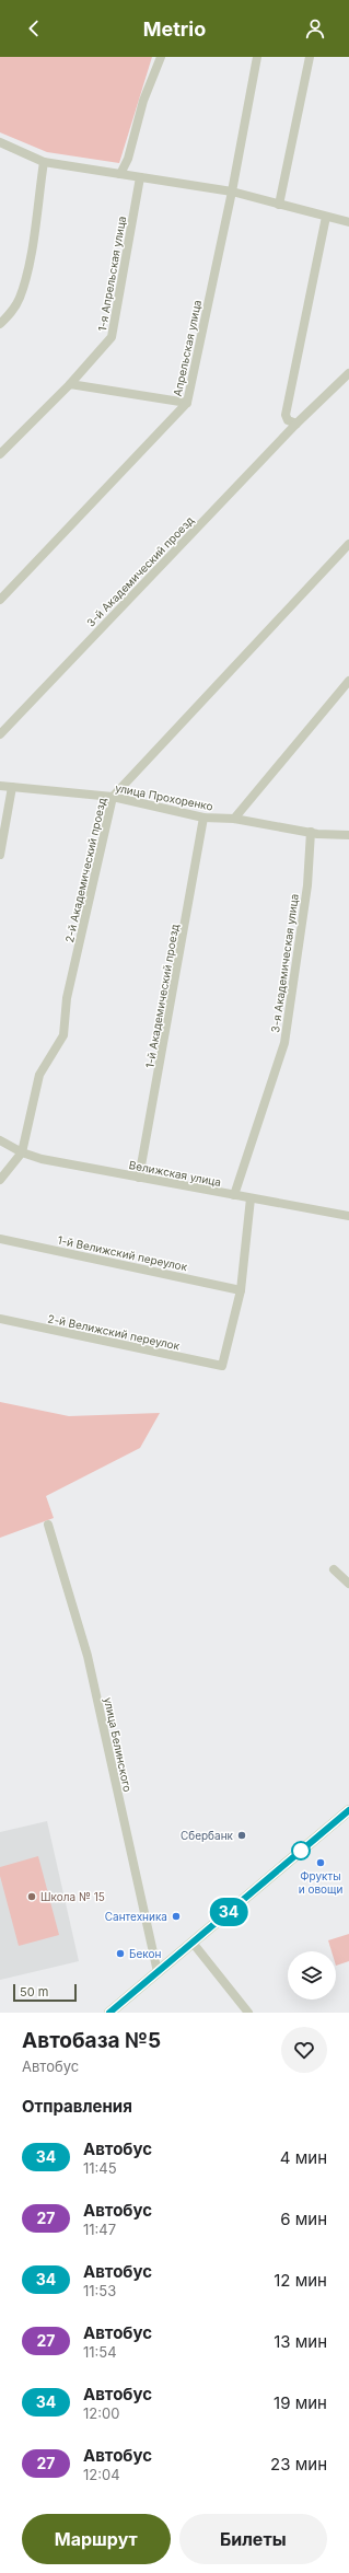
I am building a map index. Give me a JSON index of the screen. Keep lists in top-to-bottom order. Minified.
{"streets":{"street":["1-я Апрельская улица","Апрельская улица","3-й Академический проезд","улица Прохоренко","2-й Академический проезд","3-я Академическая улица","1-й Академический проезд","Велижская улица","1-й Велижский переулок","2-й Велижский переулок","улица Белинского"]},"crossings":[["улица Прохоренко","2-й Академический проезд"],["улица Прохоренко","3-я Академическая улица"],["улица Прохоренко","1-й Академический проезд"],["2-й Академический проезд","Велижская улица"],["3-я Академическая улица","Велижская улица"],["1-й Академический проезд","Велижская улица"],["1-й Велижский переулок","2-й Велижский переулок"]],"places":["Сбербанк","Фрукты и овощи","Школа № 15","Сантехника","Бекон"],"lines":["bus line 34"],"scale_bar":"50 m","page":{"header":"Metrio","on_map":"34","scale":"50 m","heading":[["Автобаза №5","Автобус"],"Отправления"],"list":[{"mark":"34","name":"Автобус","note":"11:45","value":"4 мин"},{"mark":"27","name":"Автобус","note":"11:47","value":"6 мин"},{"mark":"34","name":"Автобус","note":"11:53","value":"12 мин"},{"mark":"27","name":"Автобус","note":"11:54","value":"13 мин"},{"mark":"34","name":"Автобус","note":"12:00","value":"19 мин"},{"mark":"27","name":"Автобус","note":"12:04","value":"23 мин"}],"buttons":["Маршрут","Билеты"]}}
